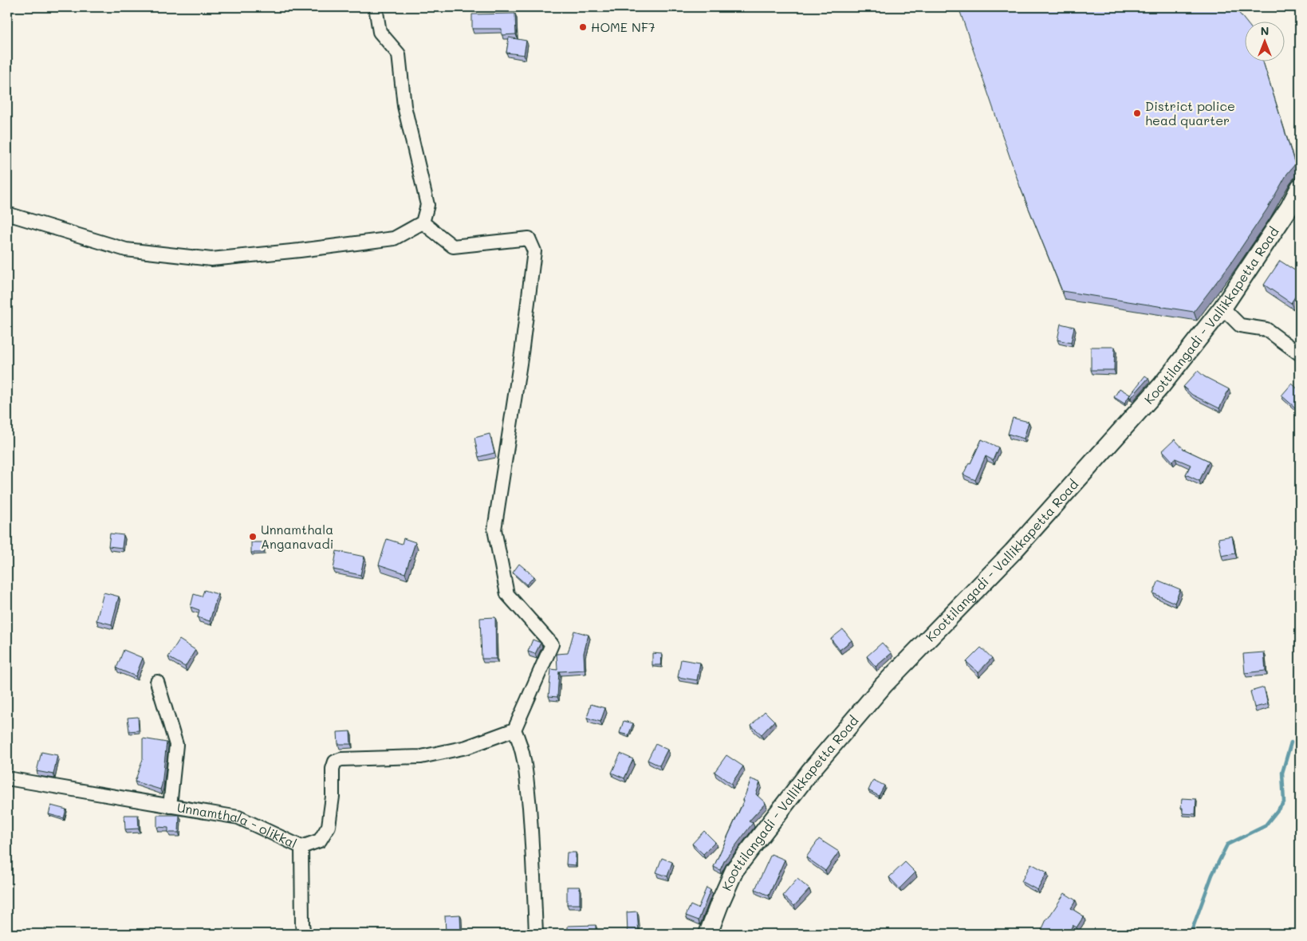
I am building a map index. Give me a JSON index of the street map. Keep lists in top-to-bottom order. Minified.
{"streets":{"main road":["Koottilangadi - Vallikkapetta Road"],"street":["Unnamthala - olikkal"]},"places":["HOME NF7","District police head quarter","Unnamthala Anganavadi"],"north":"top"}
